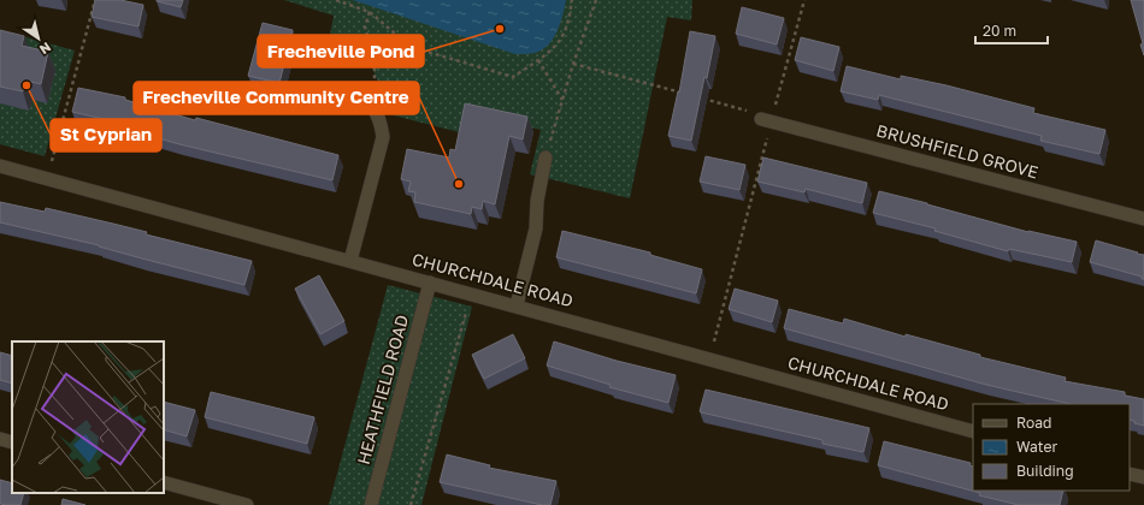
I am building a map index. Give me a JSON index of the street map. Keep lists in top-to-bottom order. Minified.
{"streets":{"street":["BRUSHFIELD GROVE","CHURCHDALE ROAD","HEATHFIELD ROAD"]},"crossings":[["CHURCHDALE ROAD","HEATHFIELD ROAD"]],"places":["Frecheville Pond","St Cyprian","Frecheville Community Centre"],"legend":["Road","Water","Building"],"scale_bar":"20 m","north":"bottom right"}
